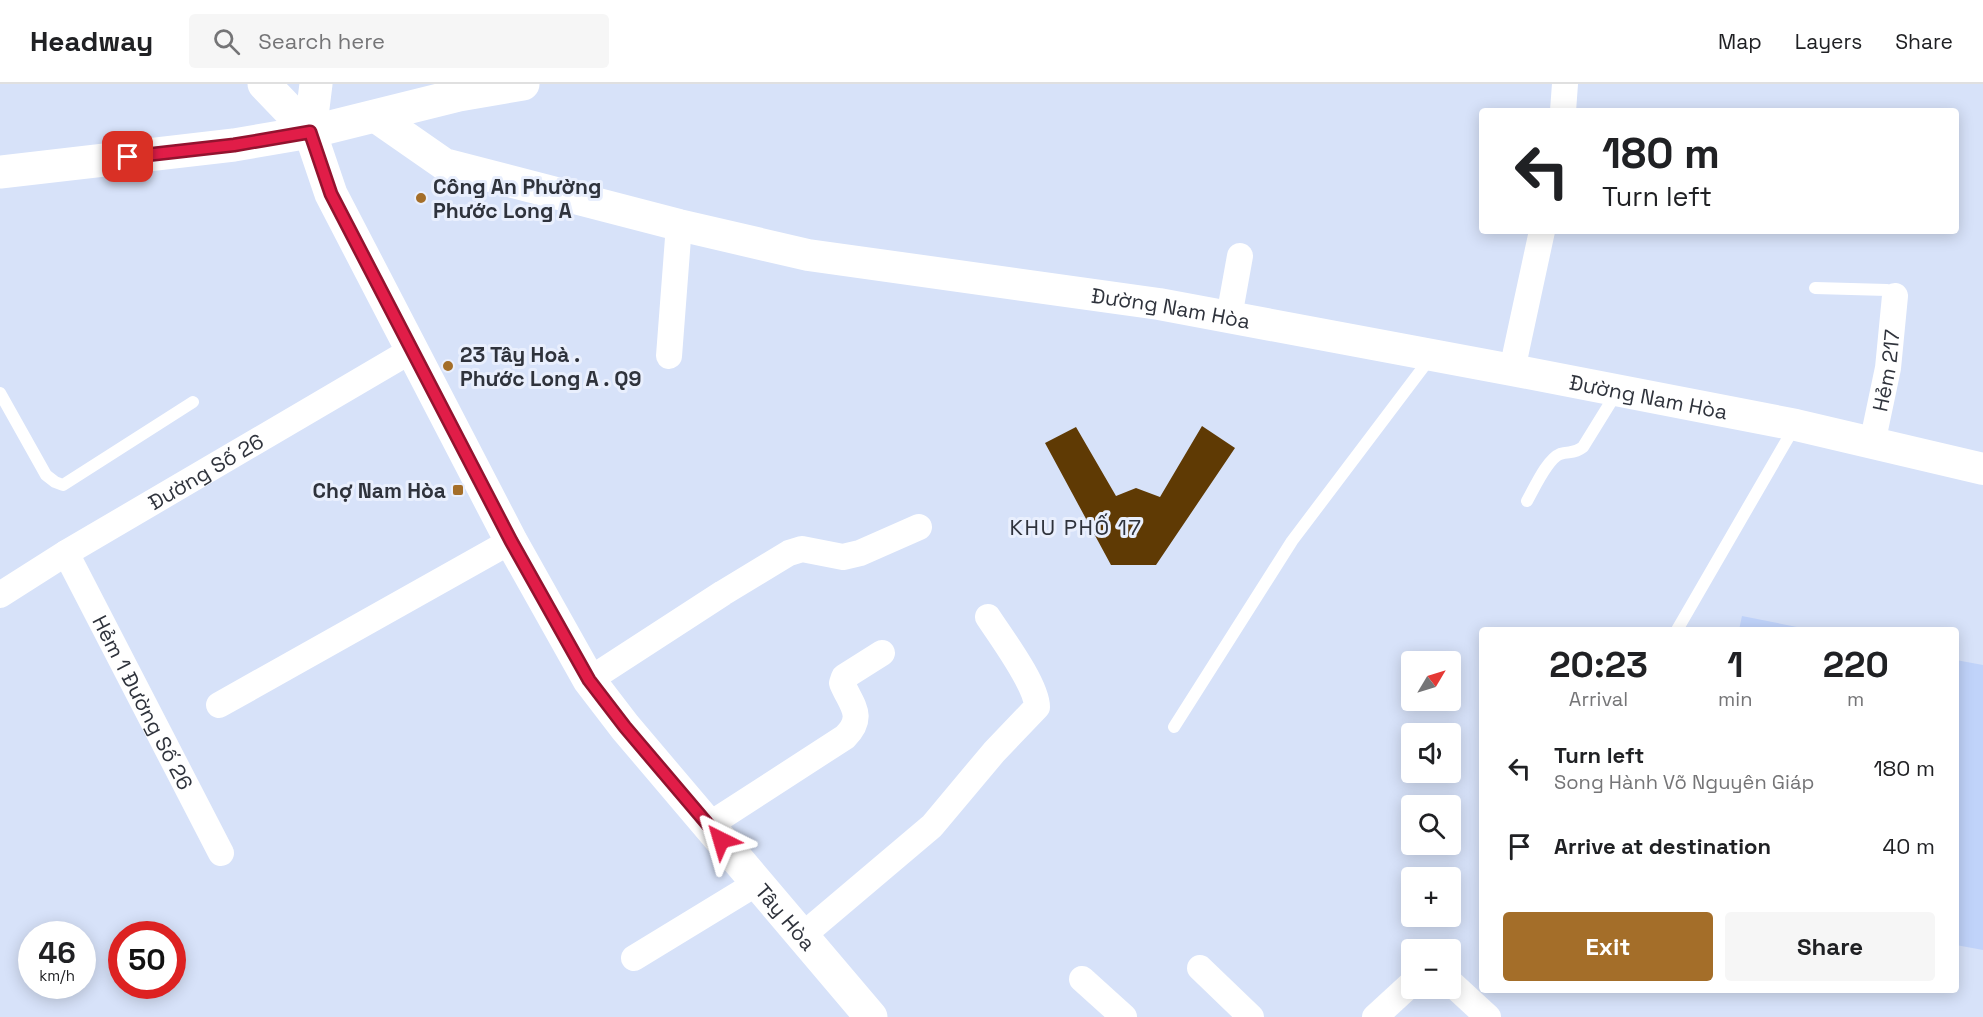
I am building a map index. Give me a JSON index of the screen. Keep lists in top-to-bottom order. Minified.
{"streets":{"main road":["Tây Hòa"],"street":["Đường Nam Hòa","Hẻm 217","Đường Số 26","Hẻm 1 Đường Số 26"]},"crossings":[["Đường Nam Hòa","Hẻm 217"],["Đường Số 26","Hẻm 1 Đường Số 26"],["Đường Số 26","Tây Hòa"]],"districts":["KHU PHỐ 17"],"places":{"other":["Công An Phường Phước Long A","23 Tây Hoà . Phước Long A . Q9"],"transit":["Chợ Nam Hòa"]},"north":"top right","page":{"header":"Headway","search":"Search here","nav":["Map","Layers","Share"],"turn":["180 m","Turn left"],"eta":["20:23","Arrival","1","min","220","m"],"map_buttons":["+","−"],"list":[{"name":"Turn left","note":"Song Hành Võ Nguyên Giáp","value":"180 m"},{"name":"Arrive at destination","value":"40 m"}],"buttons":["Exit","Share"],"speed":"46 km/h","limit":"50"}}
